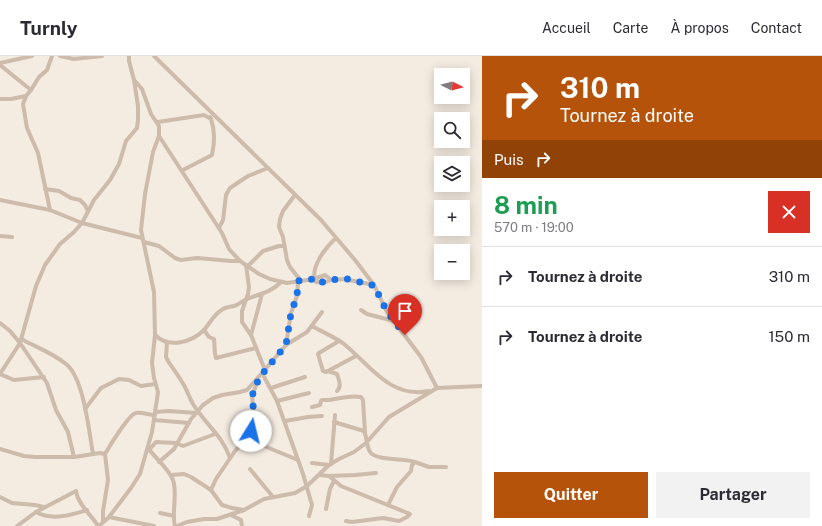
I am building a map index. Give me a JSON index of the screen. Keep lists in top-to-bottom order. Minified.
{"north":"right","page":{"header":"Turnly","nav":["Accueil","Carte","À propos","Contact"],"turn":["310 m","Tournez à droite"],"map_buttons":["+","−"],"then":"Puis","heading":["8 min","570 m · 19:00"],"list":[{"name":"Tournez à droite","value":"310 m"},{"name":"Tournez à droite","value":"150 m"}],"buttons":["Quitter","Partager"]}}
